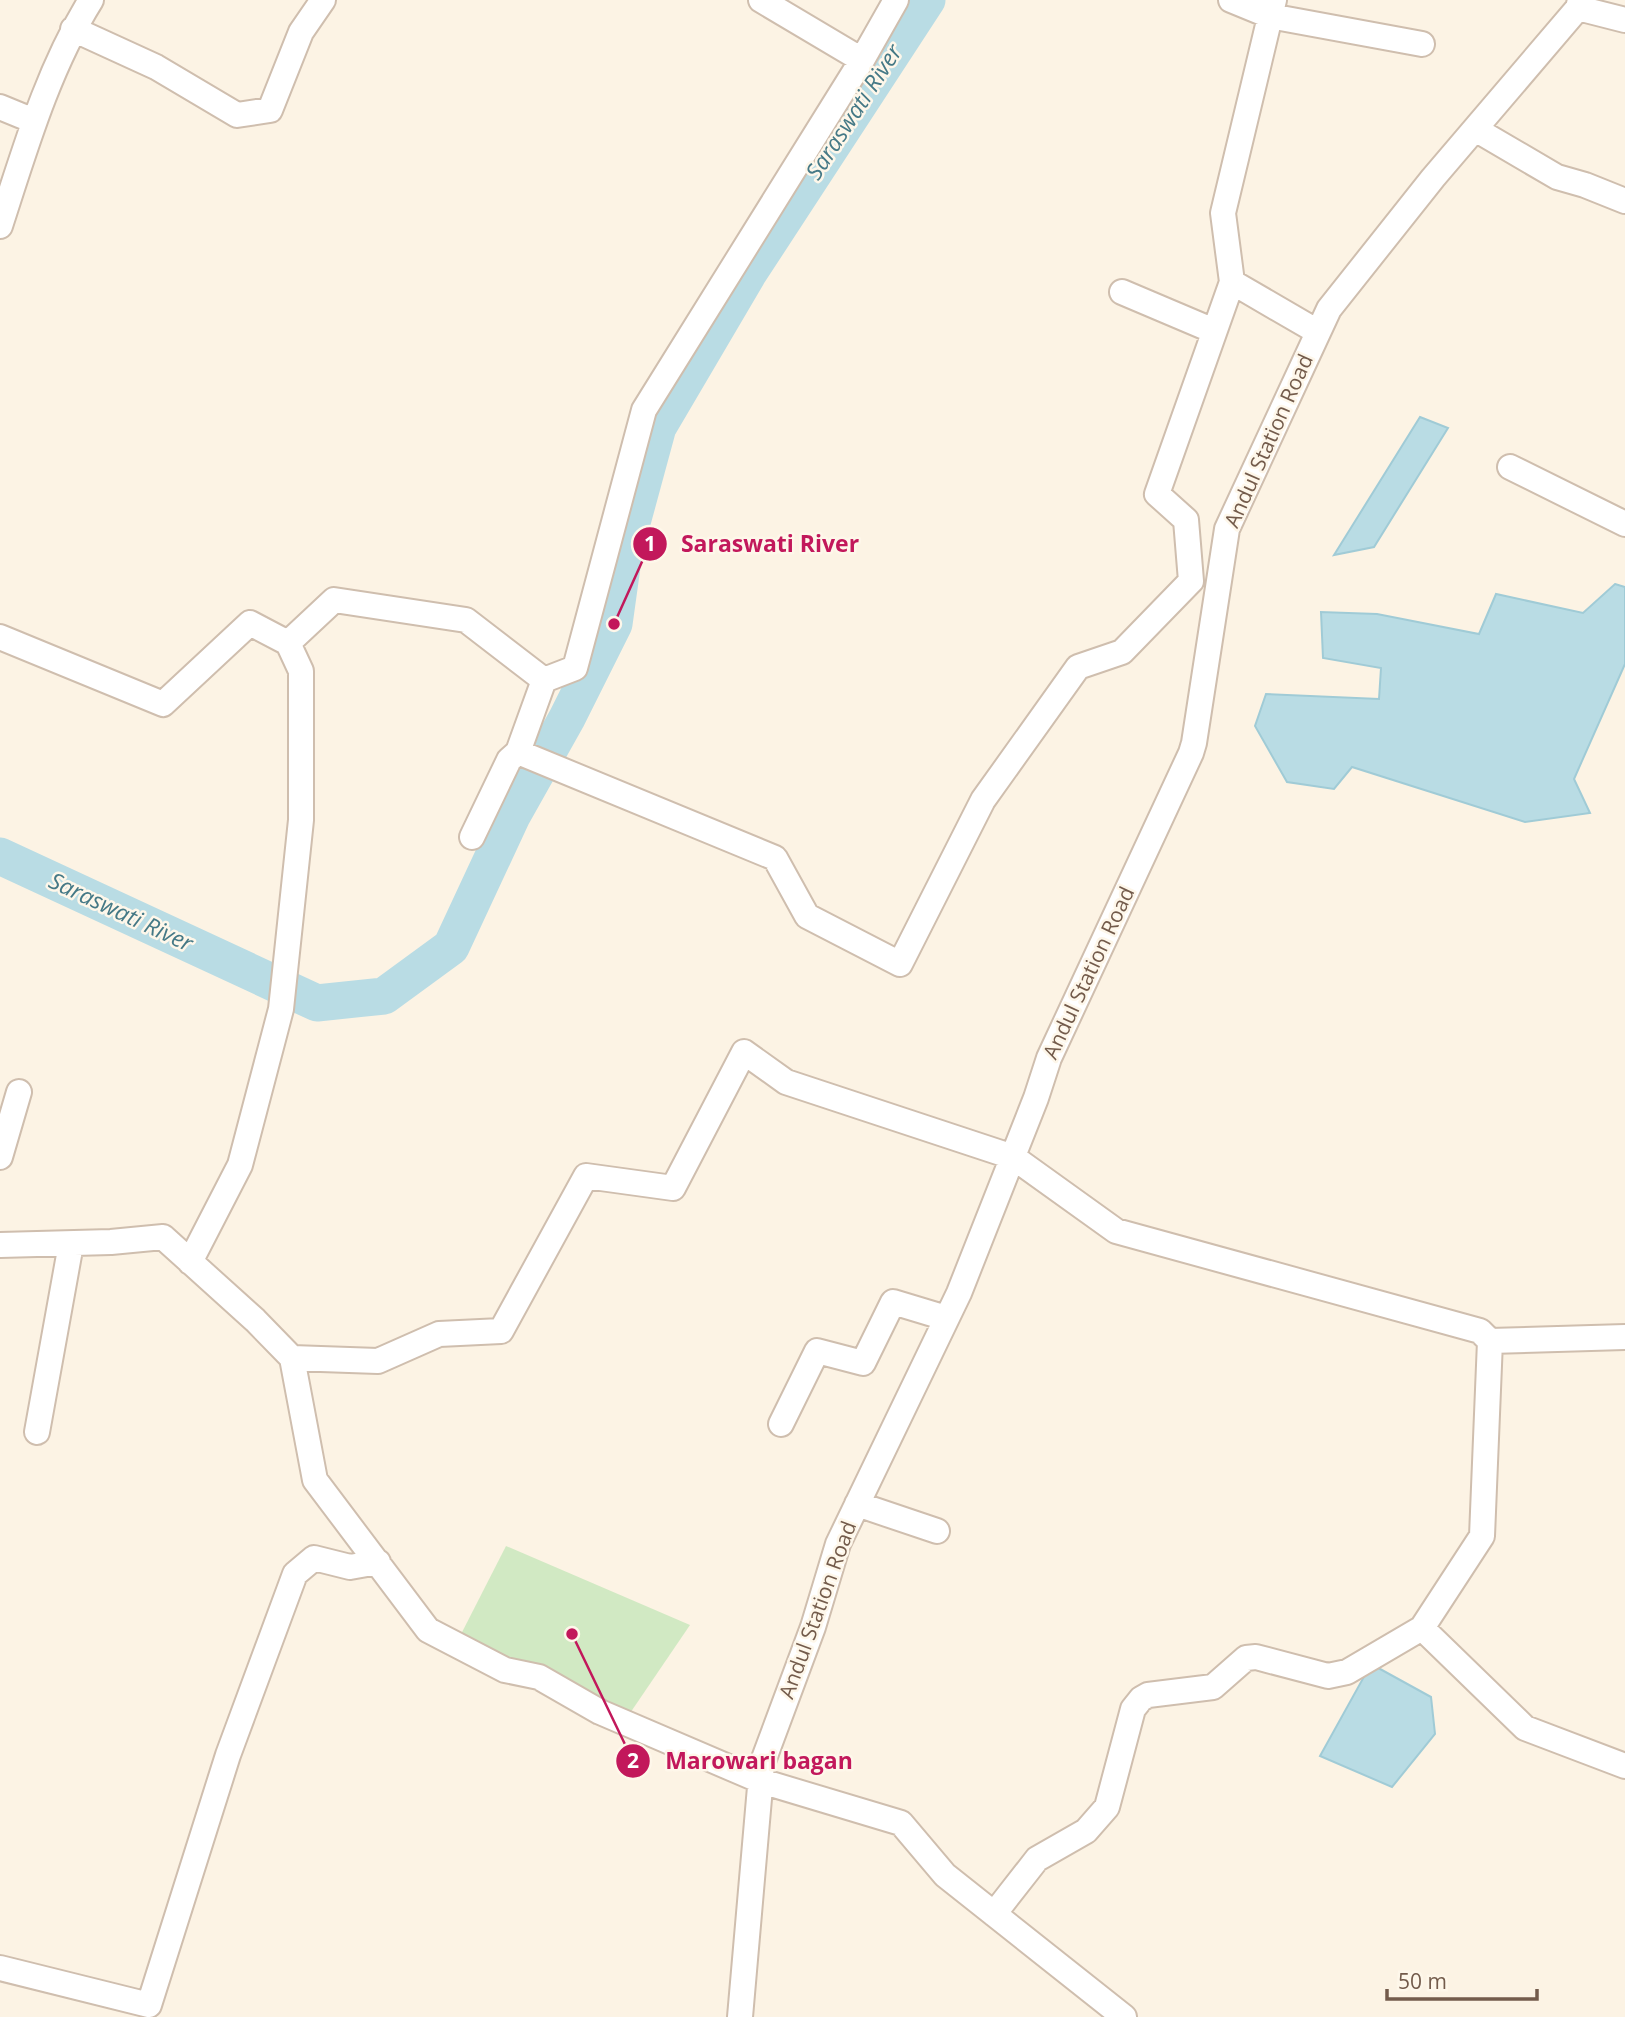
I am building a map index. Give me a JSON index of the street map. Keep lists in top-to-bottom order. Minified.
{"streets":{"street":["Andul Station Road"]},"water":["Saraswati River"],"places":["Saraswati River","Marowari bagan"],"scale_bar":"50 m"}
